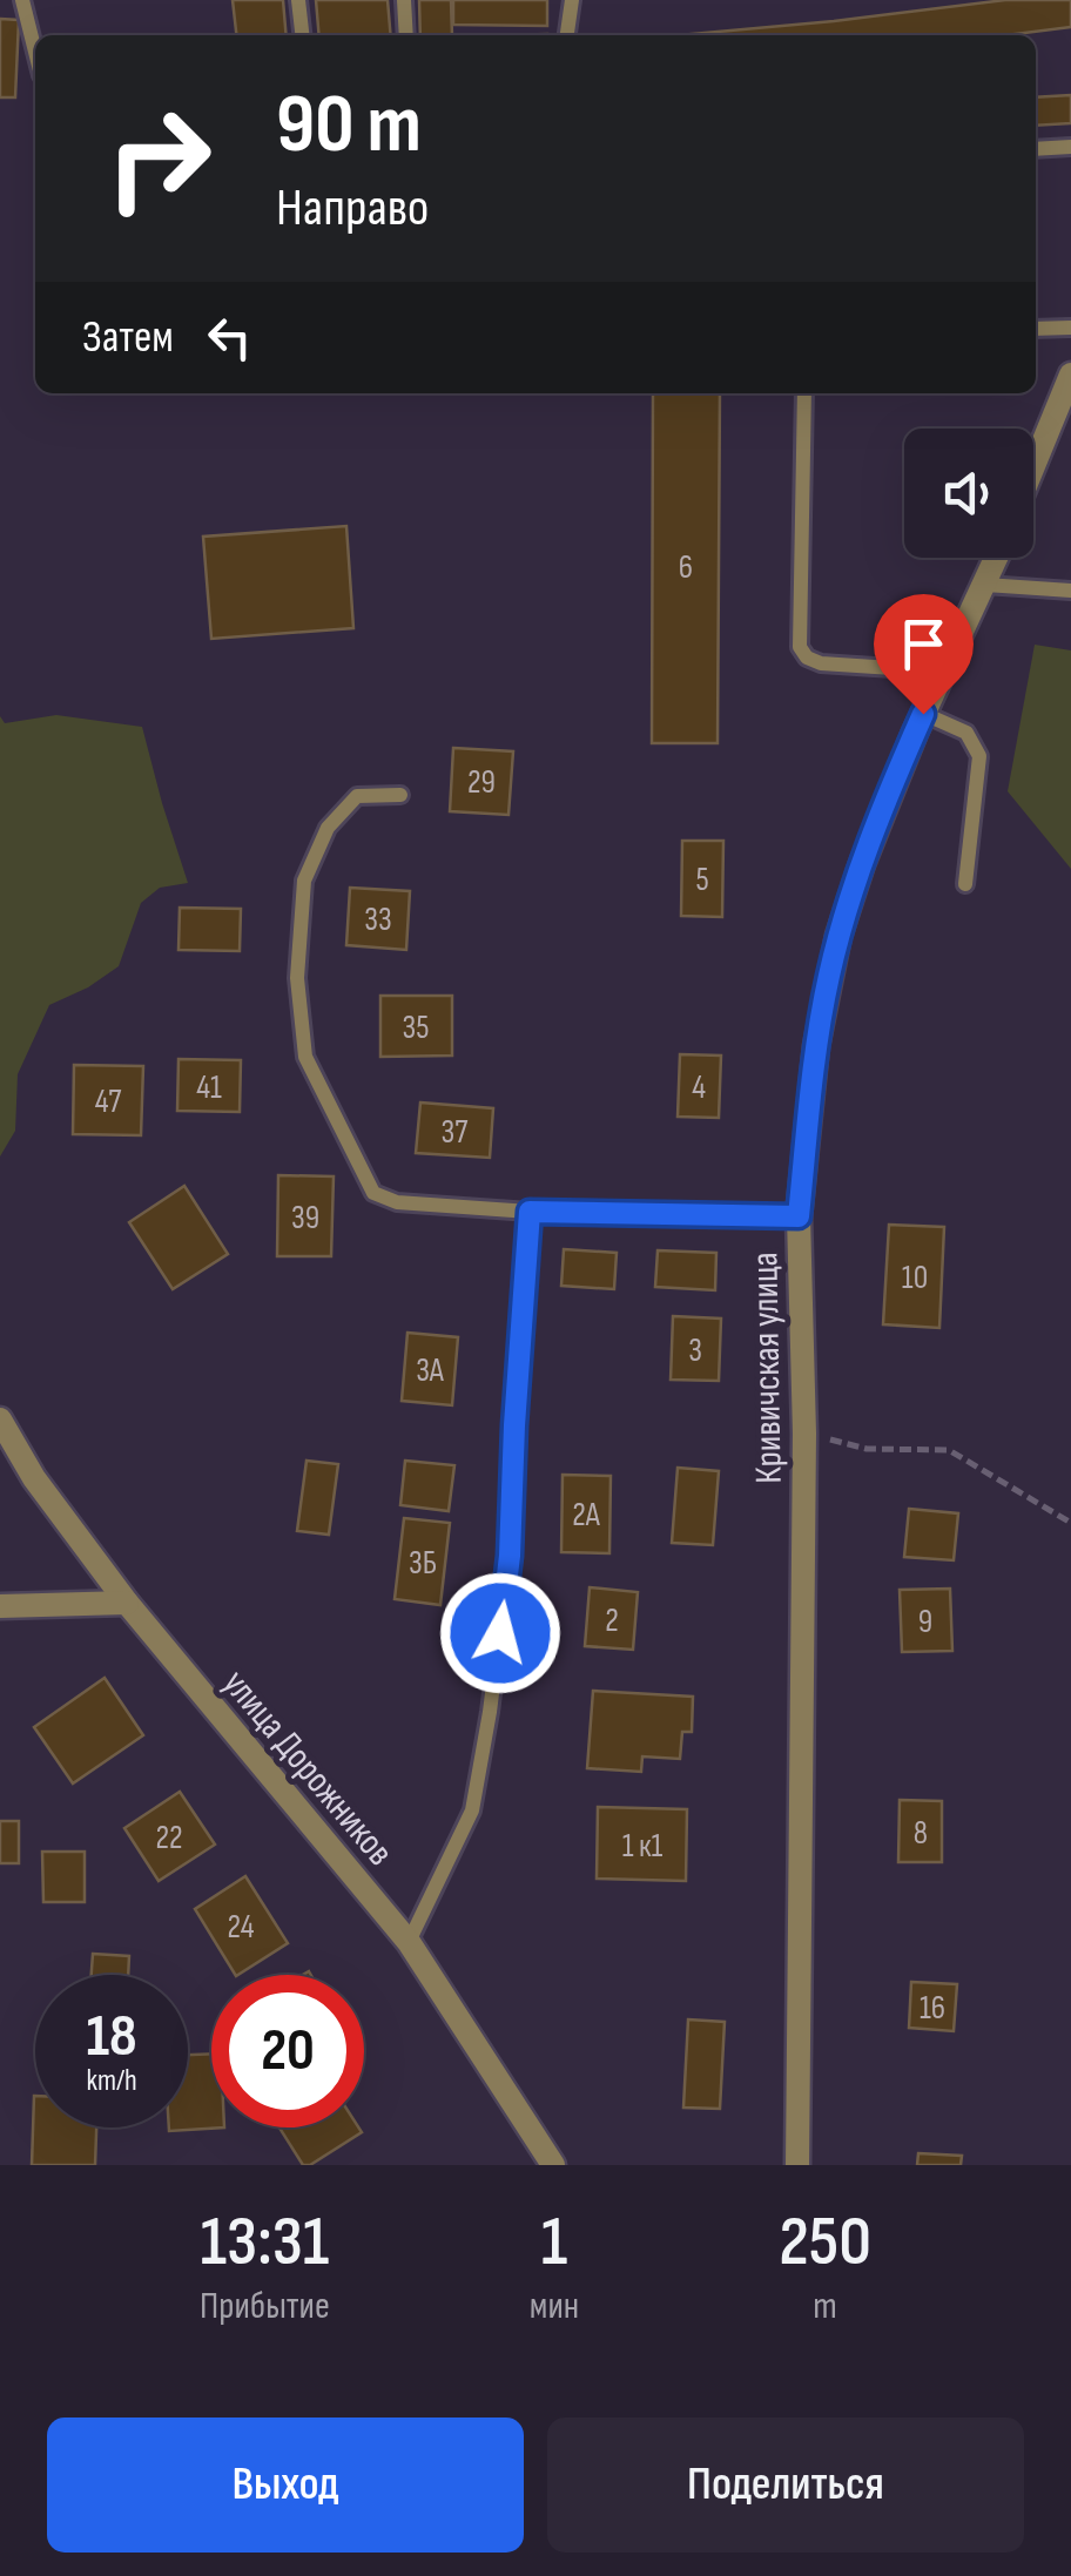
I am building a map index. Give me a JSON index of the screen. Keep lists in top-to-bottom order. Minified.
{"streets":{"street":["Кривичская улица","улица Дорожников"]},"house_numbers":["6","29","5","33","35","41","4","47","37","39","10","3","3А","2А","3Б","2","9","8","22","1 к1","24","16"],"page":{"turn":["90 m","Направо"],"then":"Затем","speed":"18 km/h","limit":"20","eta":["13:31","Прибытие","1","мин","250","m"],"buttons":["Выход","Поделиться"]}}
